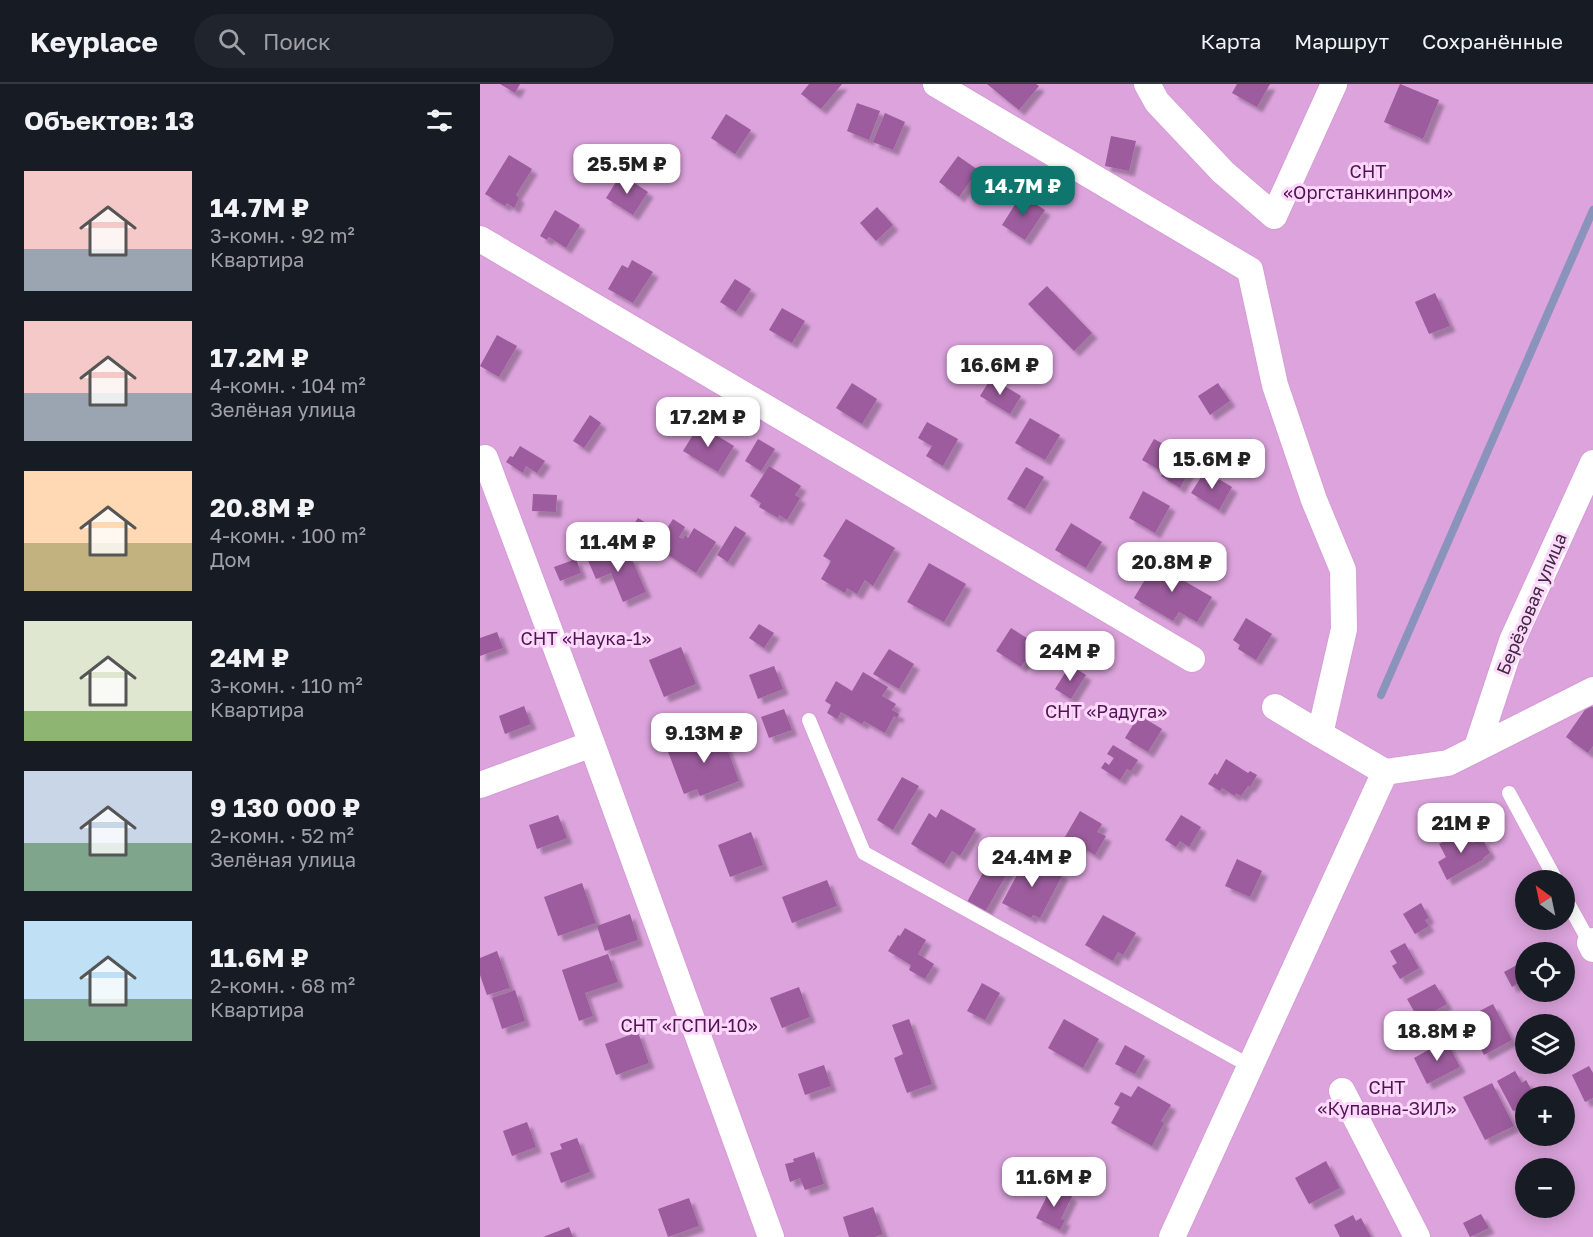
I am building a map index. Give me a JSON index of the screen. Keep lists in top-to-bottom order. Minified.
{"streets":{"street":["Берёзовая улица"]},"parks":["СНТ «Оргстанкинпром»","СНТ «Наука-1»","СНТ «Радуга»","СНТ «ГСПИ-10»","СНТ «Купавна-ЗИЛ»"],"north":"top left","page":{"header":"Keyplace","search":"Поиск","nav":["Карта","Маршрут","Сохранённые"],"heading":"Объектов: 13","price":["25.5M ₽","14.7M ₽","16.6M ₽","17.2M ₽","15.6M ₽","11.4M ₽","20.8M ₽","24M ₽","9.13M ₽","21M ₽","24.4M ₽","18.8M ₽","11.6M ₽"],"list":[{"name":"14.7M ₽","note":"3-комн. · 92 m² · Квартира"},{"name":"17.2M ₽","note":"4-комн. · 104 m² · Зелёная улица"},{"name":"20.8M ₽","note":"4-комн. · 100 m² · Дом"},{"name":"24M ₽","note":"3-комн. · 110 m² · Квартира"},{"name":"9 130 000 ₽","note":"2-комн. · 52 m² · Зелёная улица"},{"name":"11.6M ₽","note":"2-комн. · 68 m² · Квартира"}],"map_buttons":["+","−"]}}
